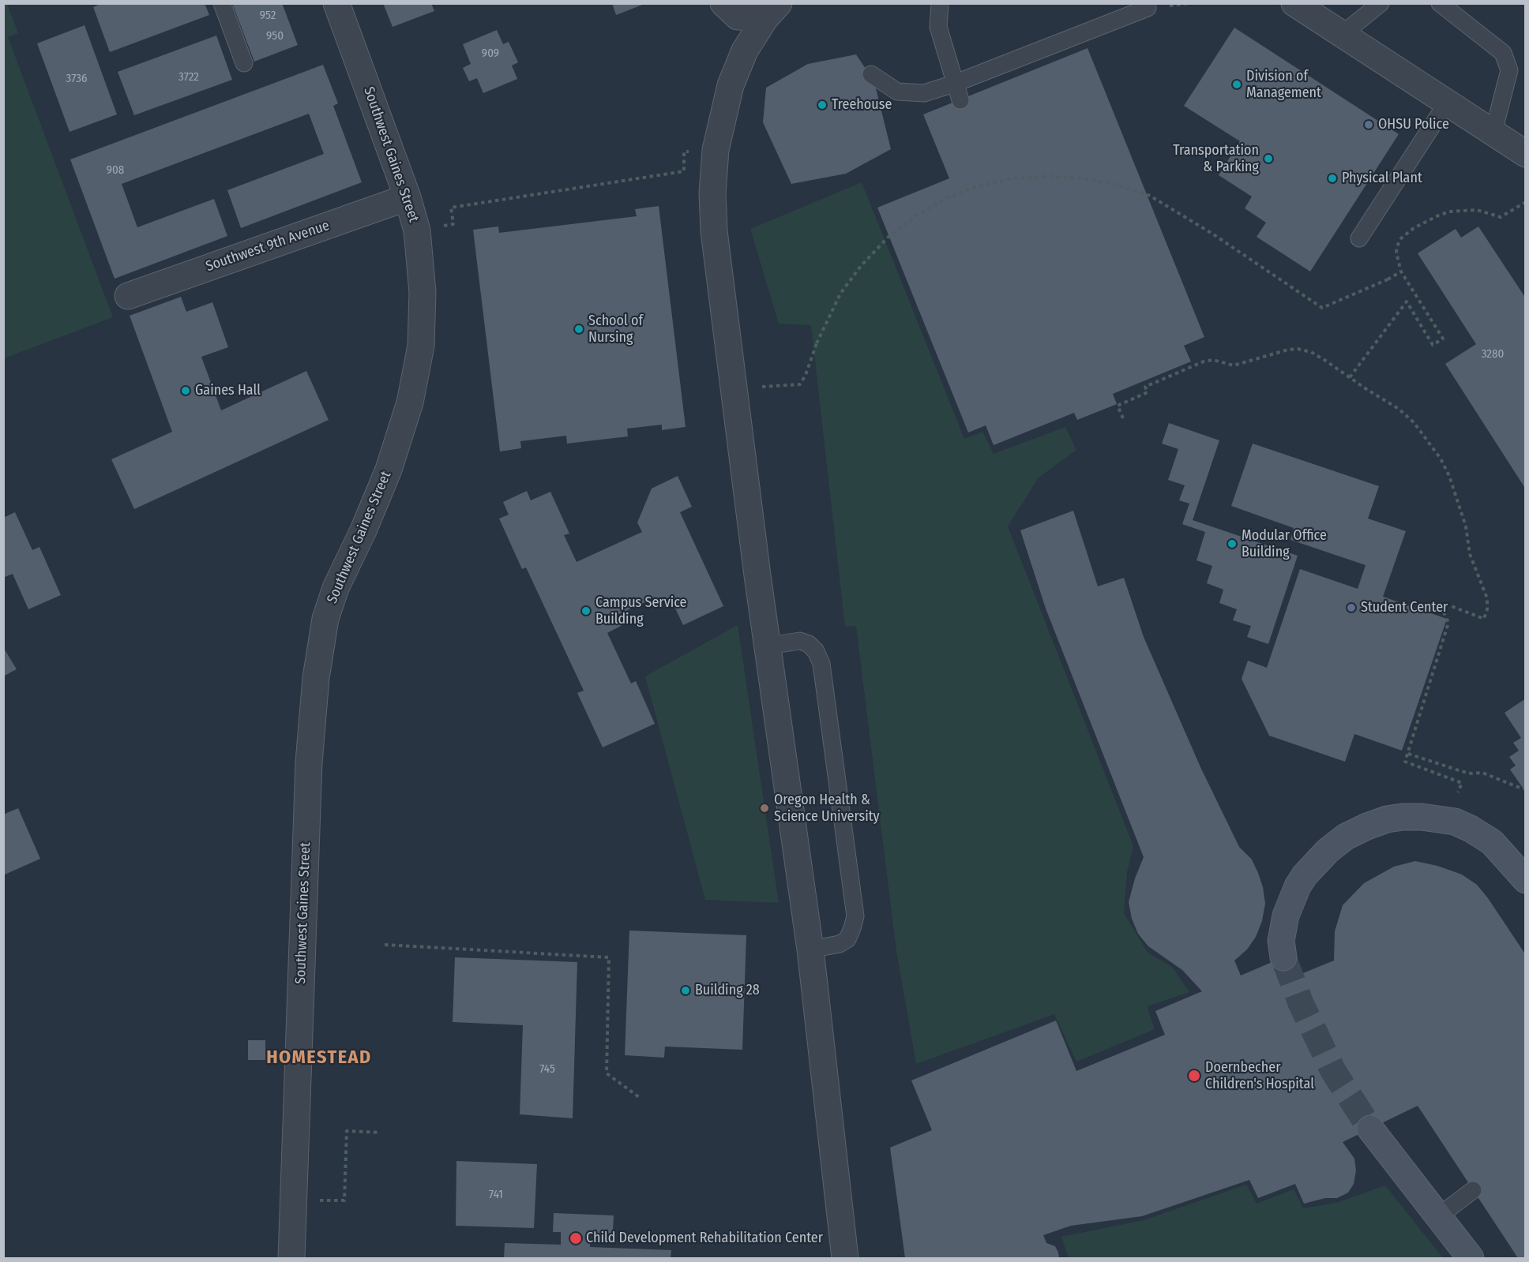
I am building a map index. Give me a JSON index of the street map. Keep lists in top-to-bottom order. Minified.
{"streets":{"street":["Southwest Gaines Street","Southwest 9th Avenue"]},"crossings":[["Southwest Gaines Street","Southwest 9th Avenue"]],"districts":["HOMESTEAD"],"places":["Division of Management","Treehouse","OHSU Police","Transportation & Parking","Physical Plant","School of Nursing","Gaines Hall","Modular Office Building","Student Center","Campus Service Building","Oregon Health & Science University","Building 28","Doernbecher Children's Hospital","Child Development Rehabilitation Center"],"house_numbers":["952","950","909","3722","3736","908","3280","745","741"]}
